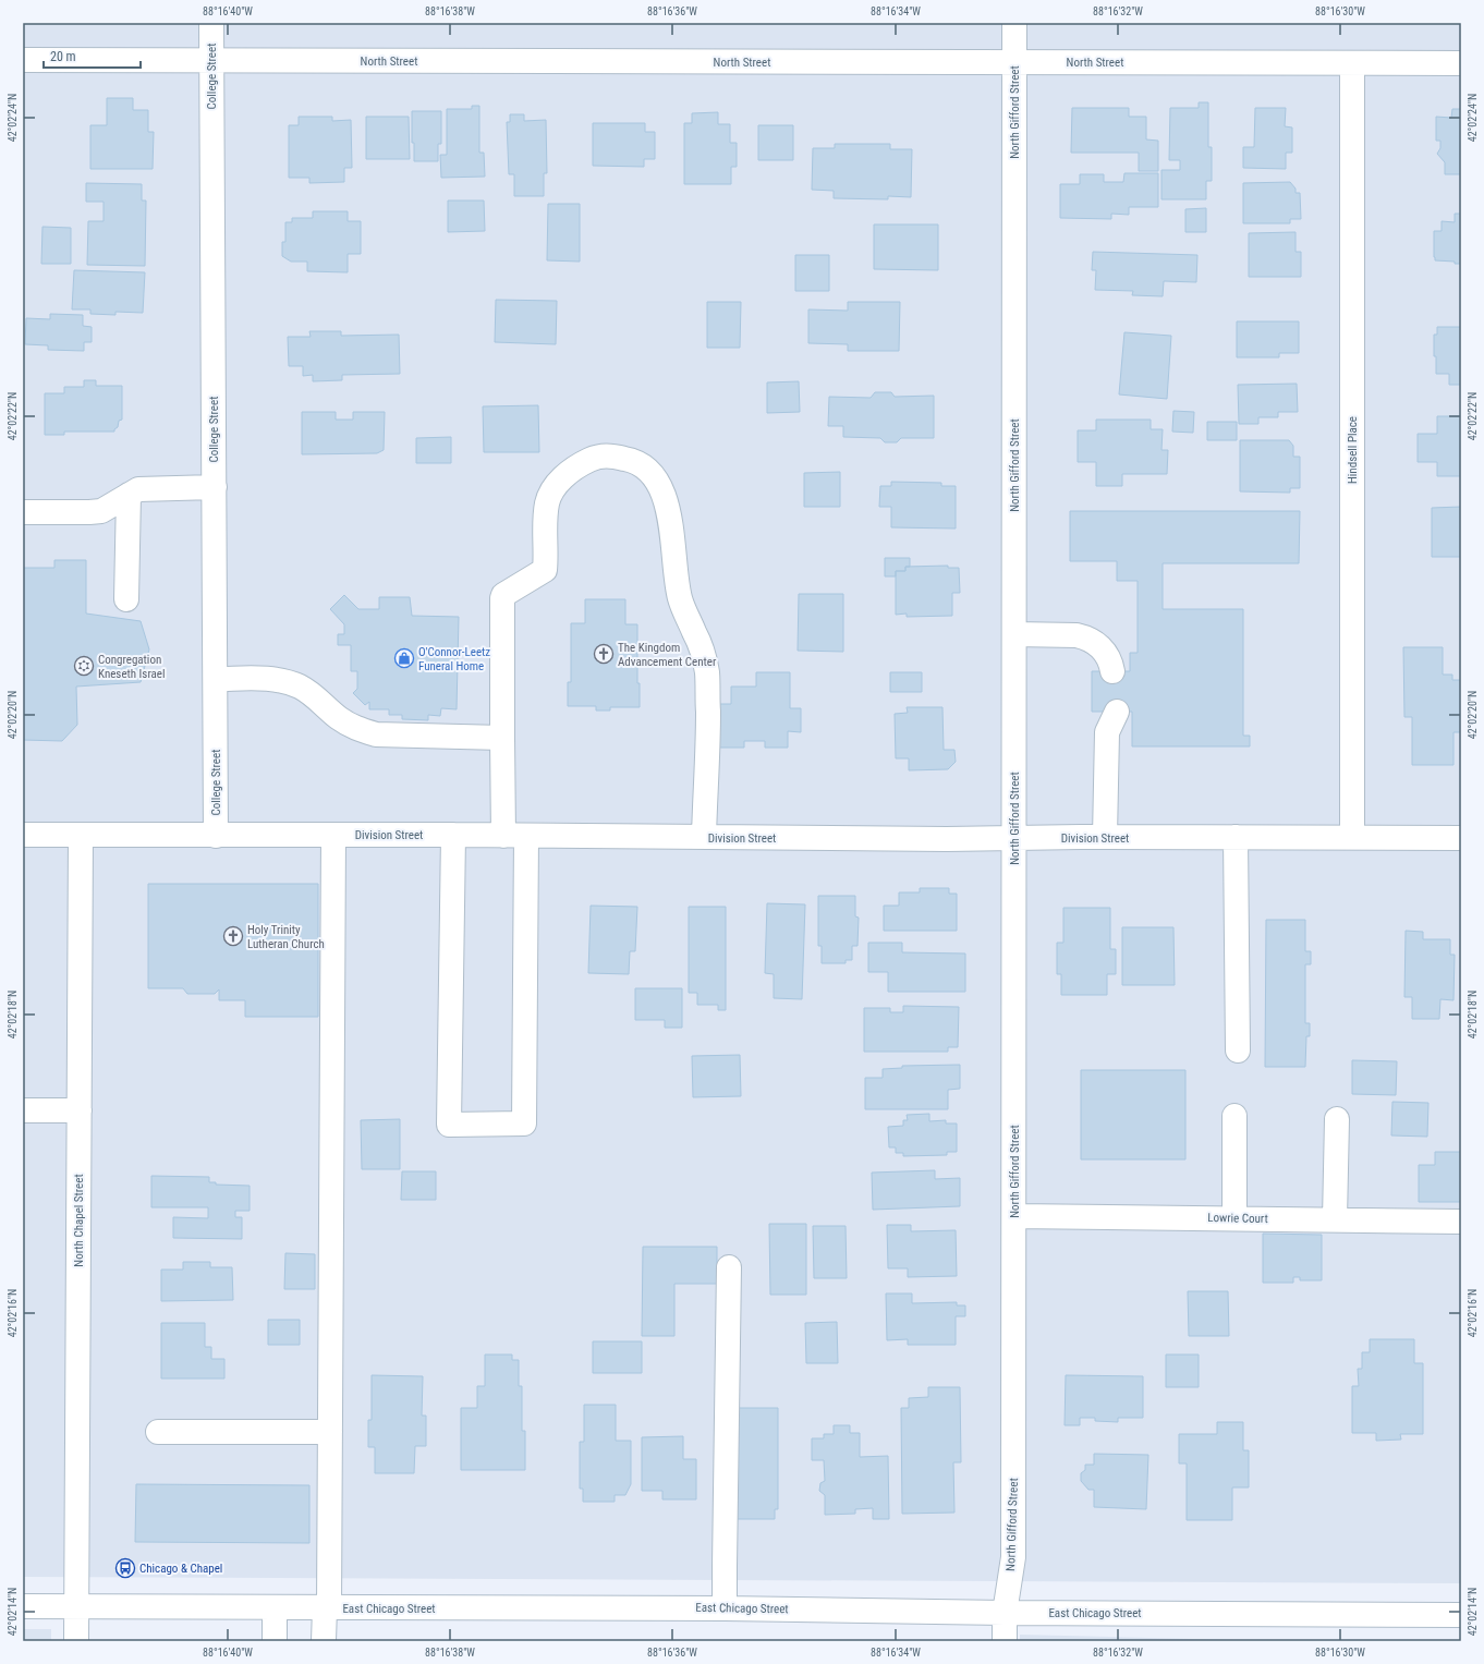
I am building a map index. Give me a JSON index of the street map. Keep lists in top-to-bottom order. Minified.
{"streets":{"street":["North Street","College Street","North Gifford Street","Hindsell Place","Division Street","Lowrie Court","North Chapel Street","East Chicago Street"]},"crossings":[["North Street","College Street"],["North Street","North Gifford Street"],["North Street","Hindsell Place"],["College Street","Division Street"],["North Gifford Street","Division Street"],["North Gifford Street","Lowrie Court"],["North Gifford Street","East Chicago Street"],["Hindsell Place","Division Street"],["Division Street","North Chapel Street"],["North Chapel Street","East Chicago Street"]],"places":{"church":["The Kingdom Advancement Center","Holy Trinity Lutheran Church"],"shop":["O'Connor-Leetz Funeral Home"],"synagogue":["Congregation Kneseth Israel"],"bus stop":["Chicago & Chapel"]},"scale_bar":"20 m","coordinates":["88°16'40\"W","88°16'38\"W","88°16'36\"W","88°16'34\"W","88°16'32\"W","88°16'30\"W","42°02'24\"N","42°02'22\"N","42°02'20\"N","42°02'18\"N","42°02'16\"N","42°02'14\"N"]}
